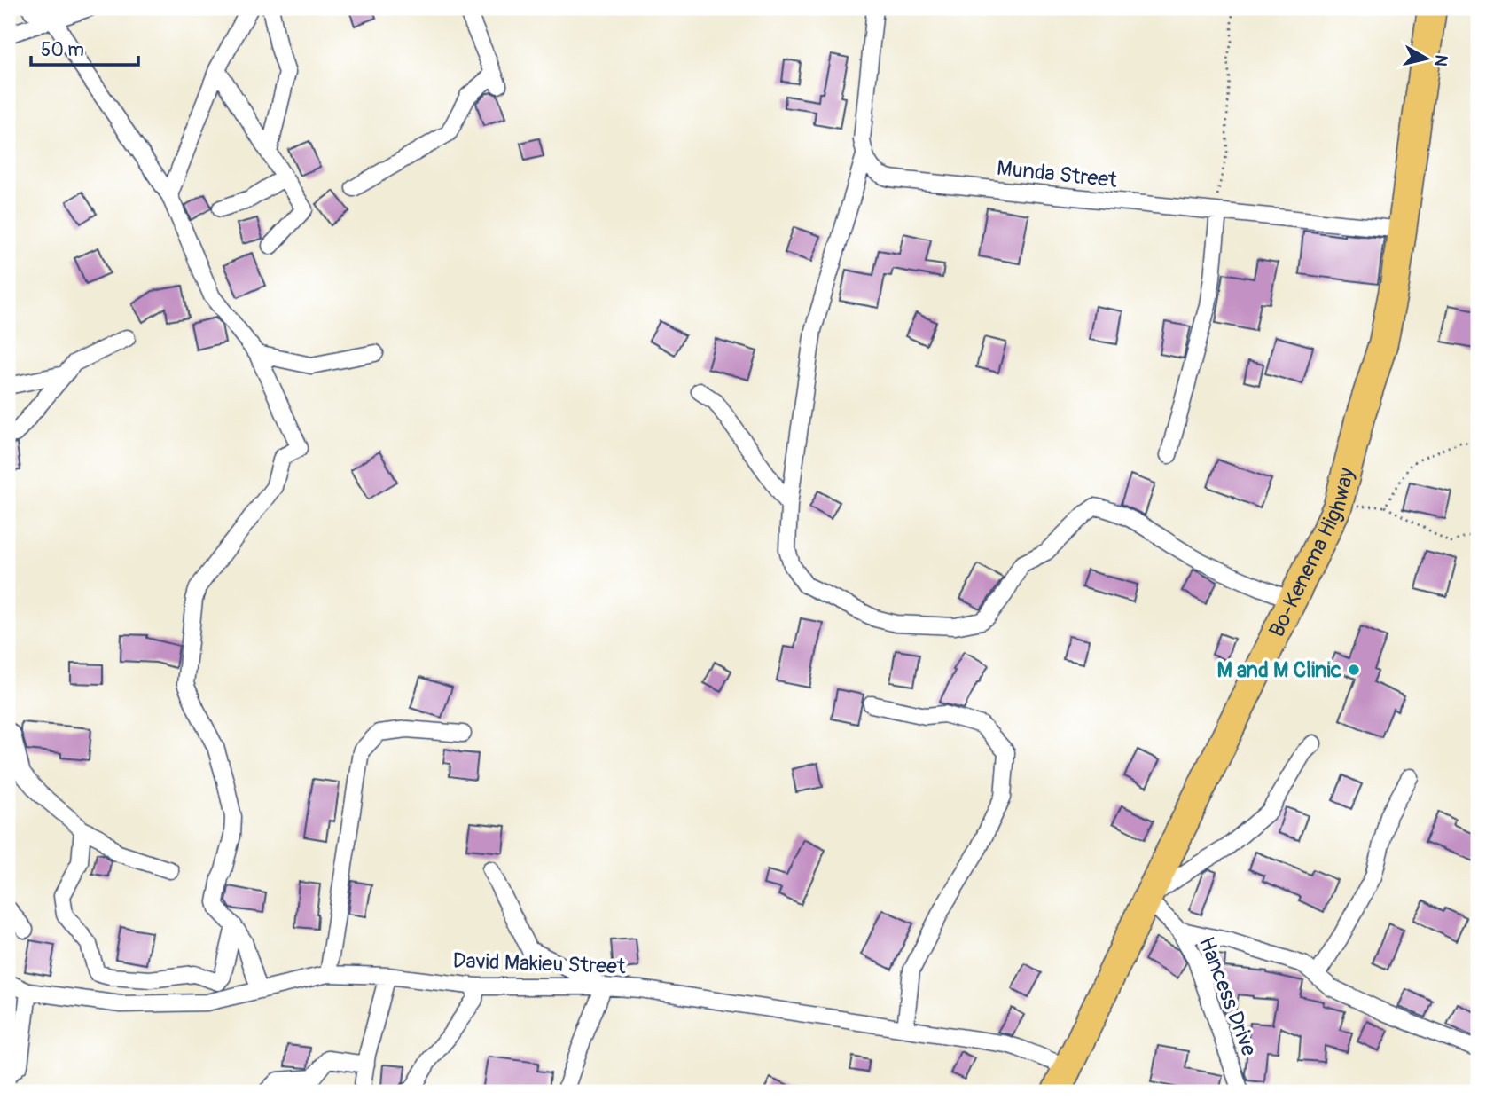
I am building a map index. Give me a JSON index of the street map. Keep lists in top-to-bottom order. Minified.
{"streets":{"highway":["Bo-Kenema Highway"],"street":["Munda Street","David Makieu Street","Hancess Drive"]},"crossings":[["Munda Street","Bo-Kenema Highway"],["Bo-Kenema Highway","David Makieu Street"],["Bo-Kenema Highway","Hancess Drive"]],"places":["M and M Clinic"],"scale_bar":"50 m","north":"right"}
